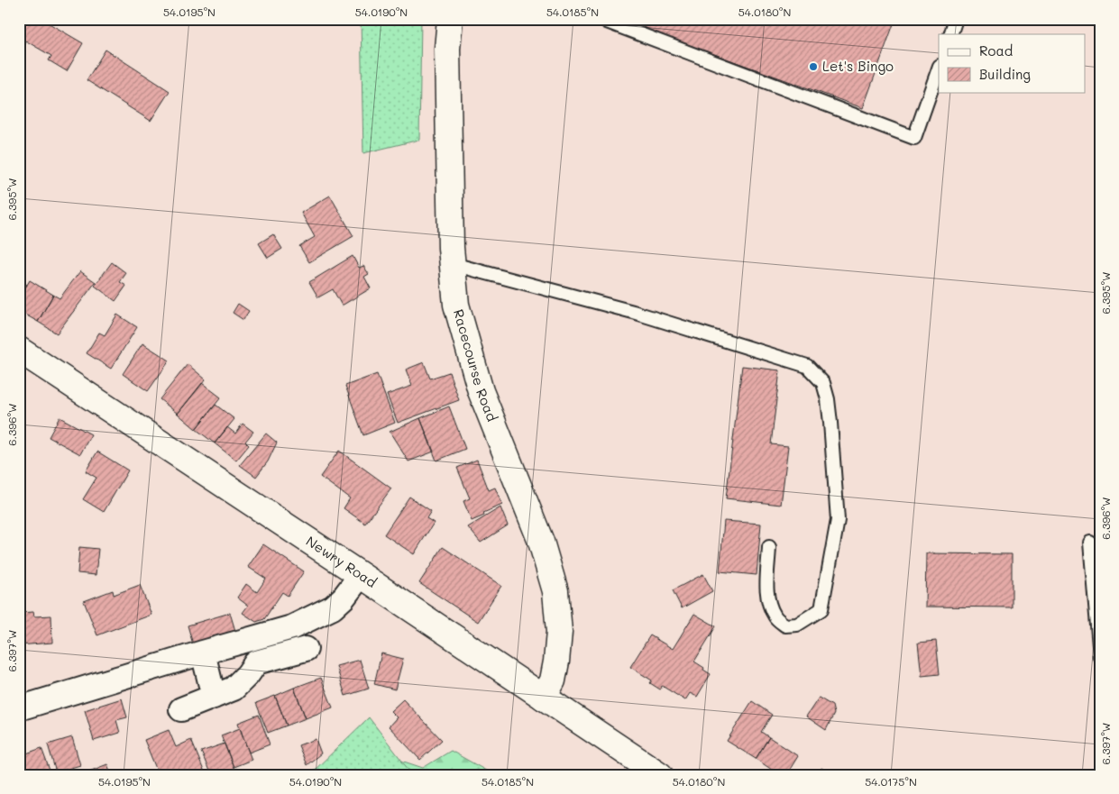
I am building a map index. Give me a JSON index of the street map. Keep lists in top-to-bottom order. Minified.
{"streets":{"main road":["Racecourse Road","Newry Road"]},"crossings":[["Racecourse Road","Newry Road"]],"places":["Let's Bingo"],"legend":["Road","Building"],"coordinates":["54.0195°N","54.0190°N","54.0185°N","54.0180°N","6.395°W","6.396°W","6.397°W","54.0175°N"]}
